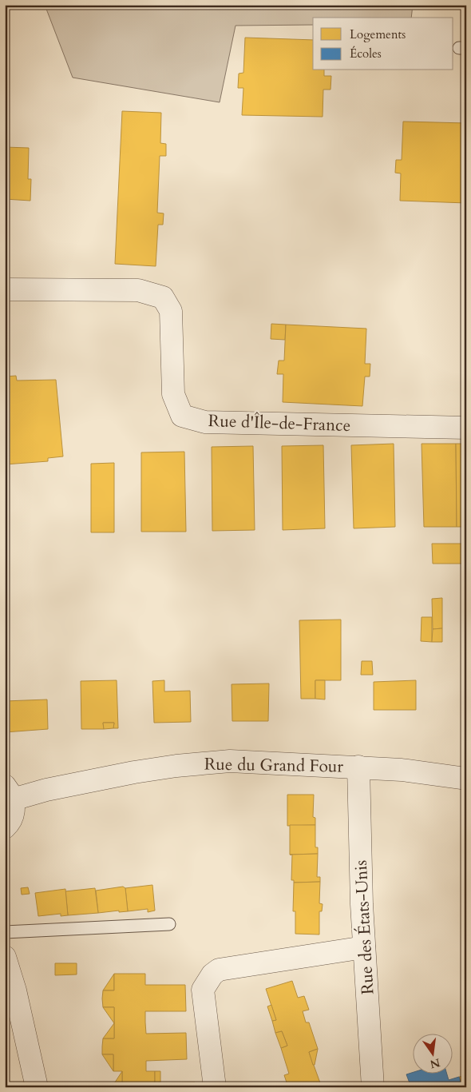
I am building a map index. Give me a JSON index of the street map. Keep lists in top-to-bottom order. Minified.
{"streets":{"street":["Rue d'Île-de-France","Rue du Grand Four","Rue des États-Unis"]},"crossings":[["Rue du Grand Four","Rue des États-Unis"]],"legend":["Logements","Écoles"],"north":"bottom"}
